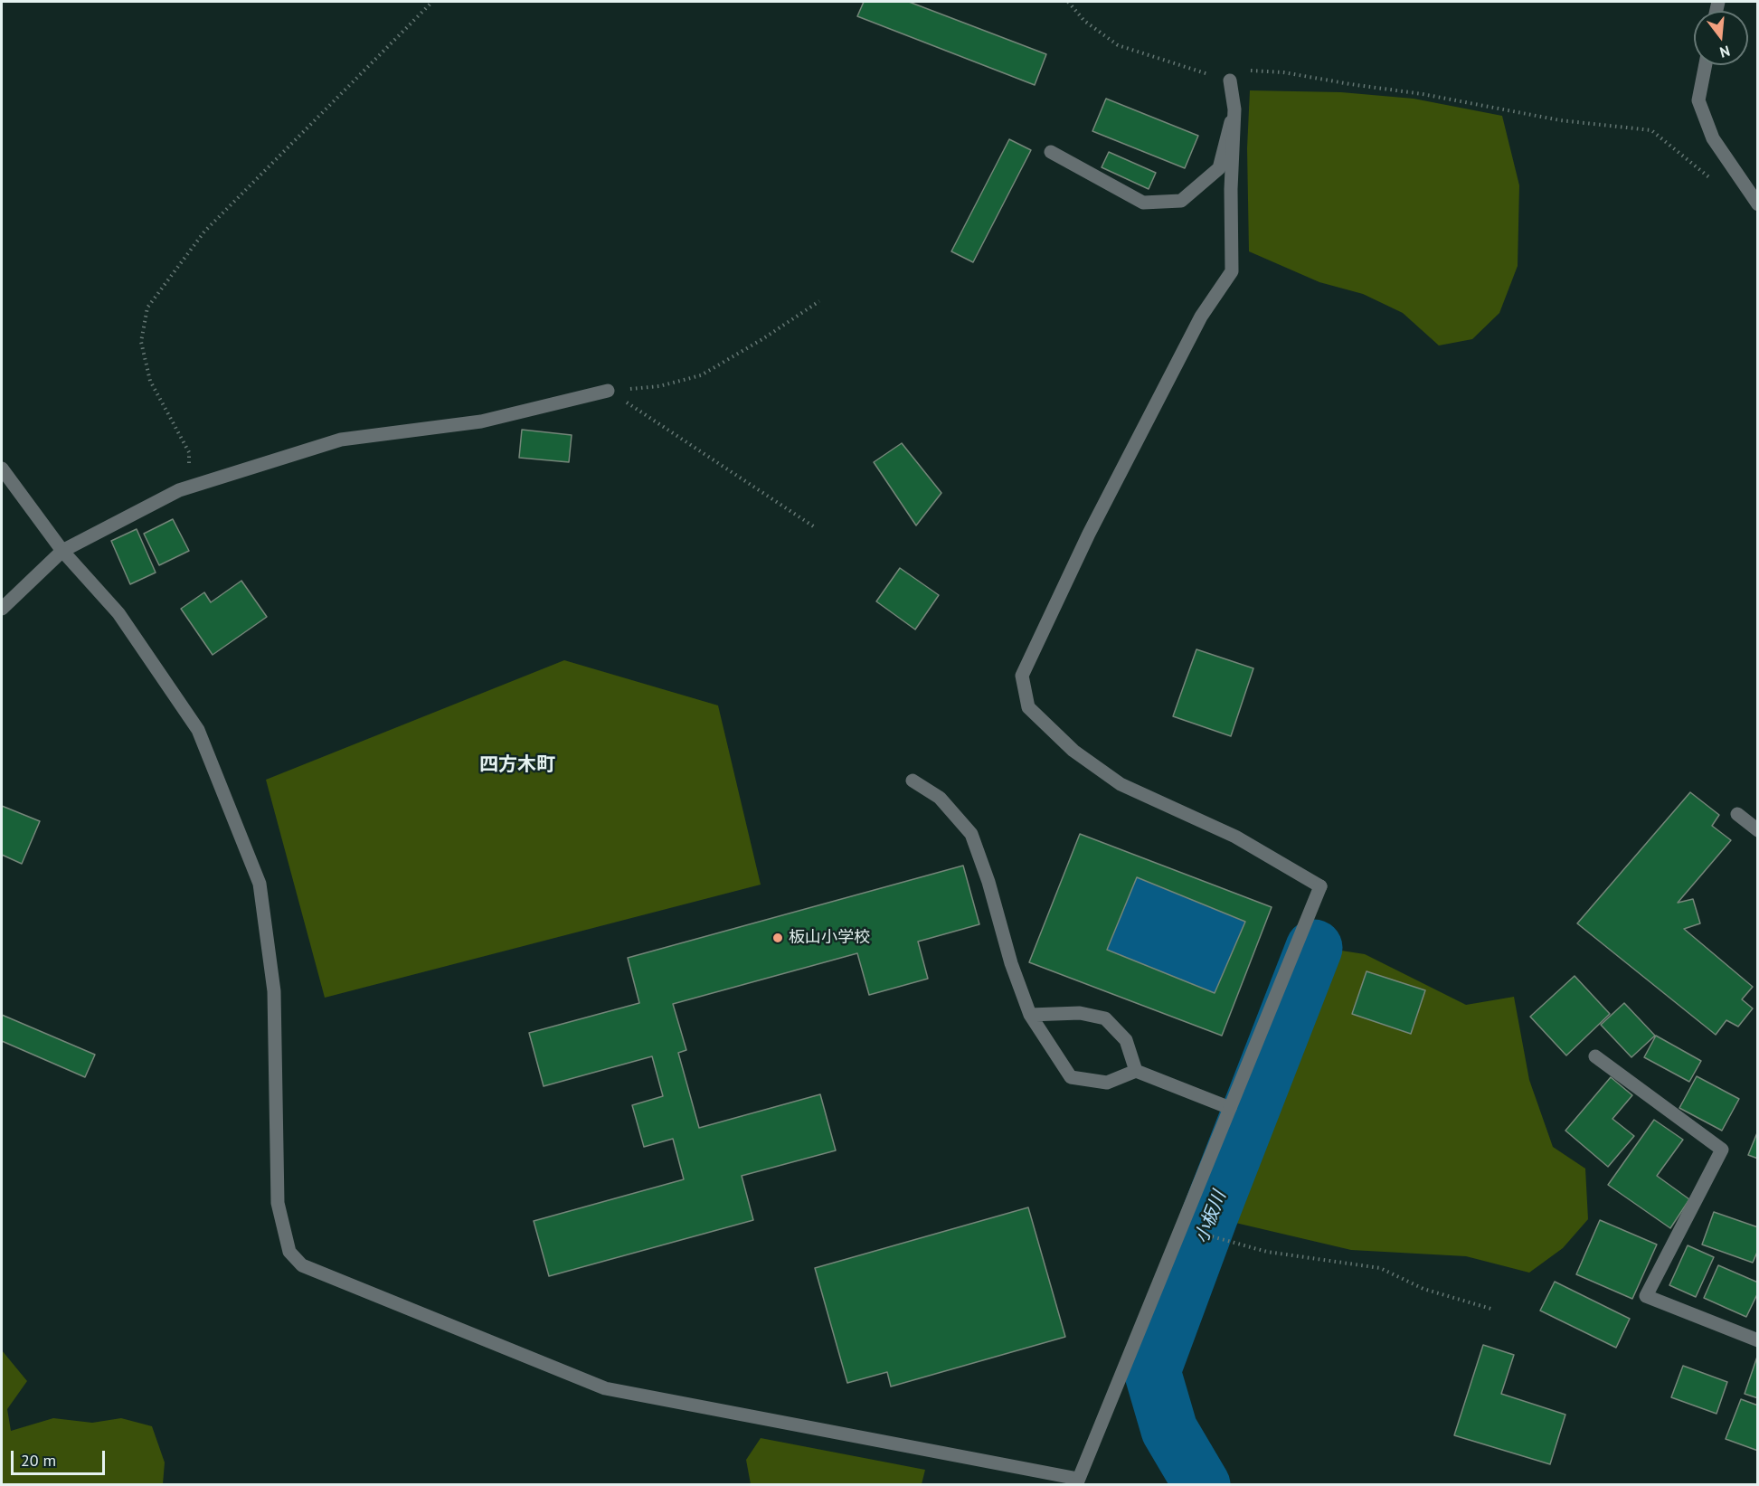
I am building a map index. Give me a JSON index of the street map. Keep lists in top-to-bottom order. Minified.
{"districts":["四方木町"],"water":["小板川"],"places":["板山小学校"],"scale_bar":"20 m","north":"bottom"}
